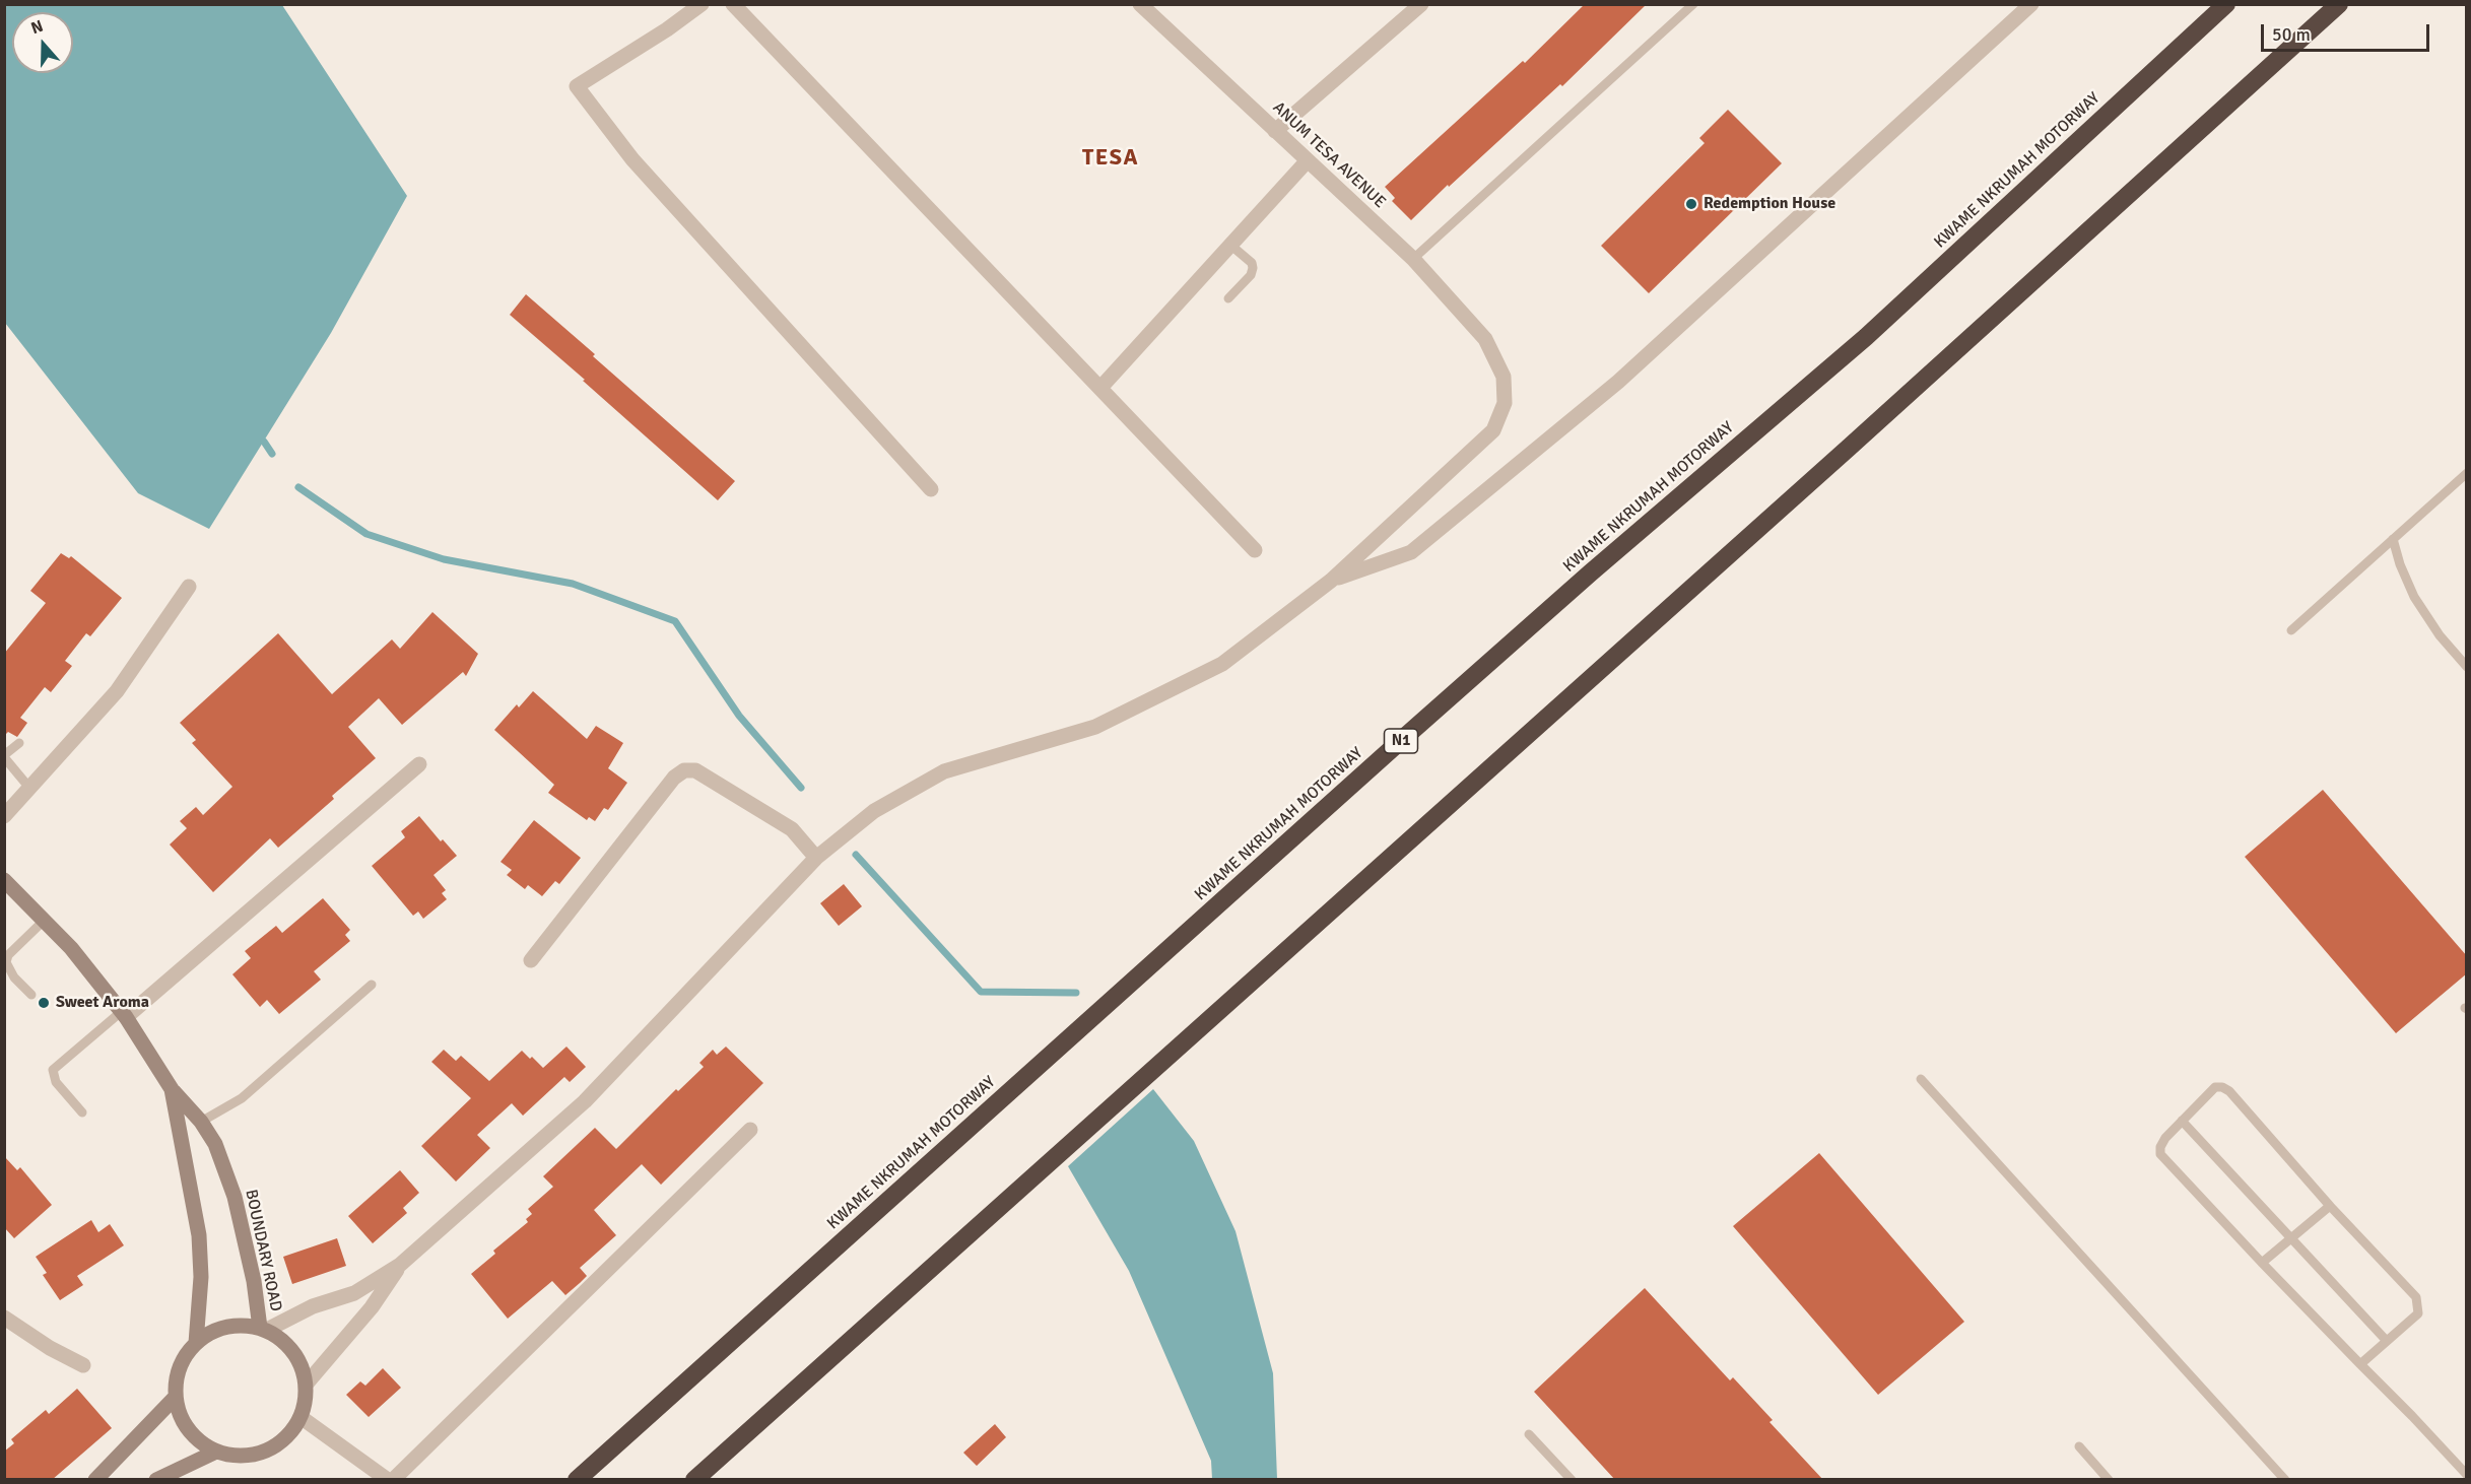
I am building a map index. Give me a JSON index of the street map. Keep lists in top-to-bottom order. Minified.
{"streets":{"highway":["KWAME NKRUMAH MOTORWAY","N1"],"main road":["BOUNDARY ROAD"],"street":["ANUM TESA AVENUE"]},"districts":["TESA"],"places":["Redemption House","Sweet Aroma"],"scale_bar":"50 m","north":"top"}
